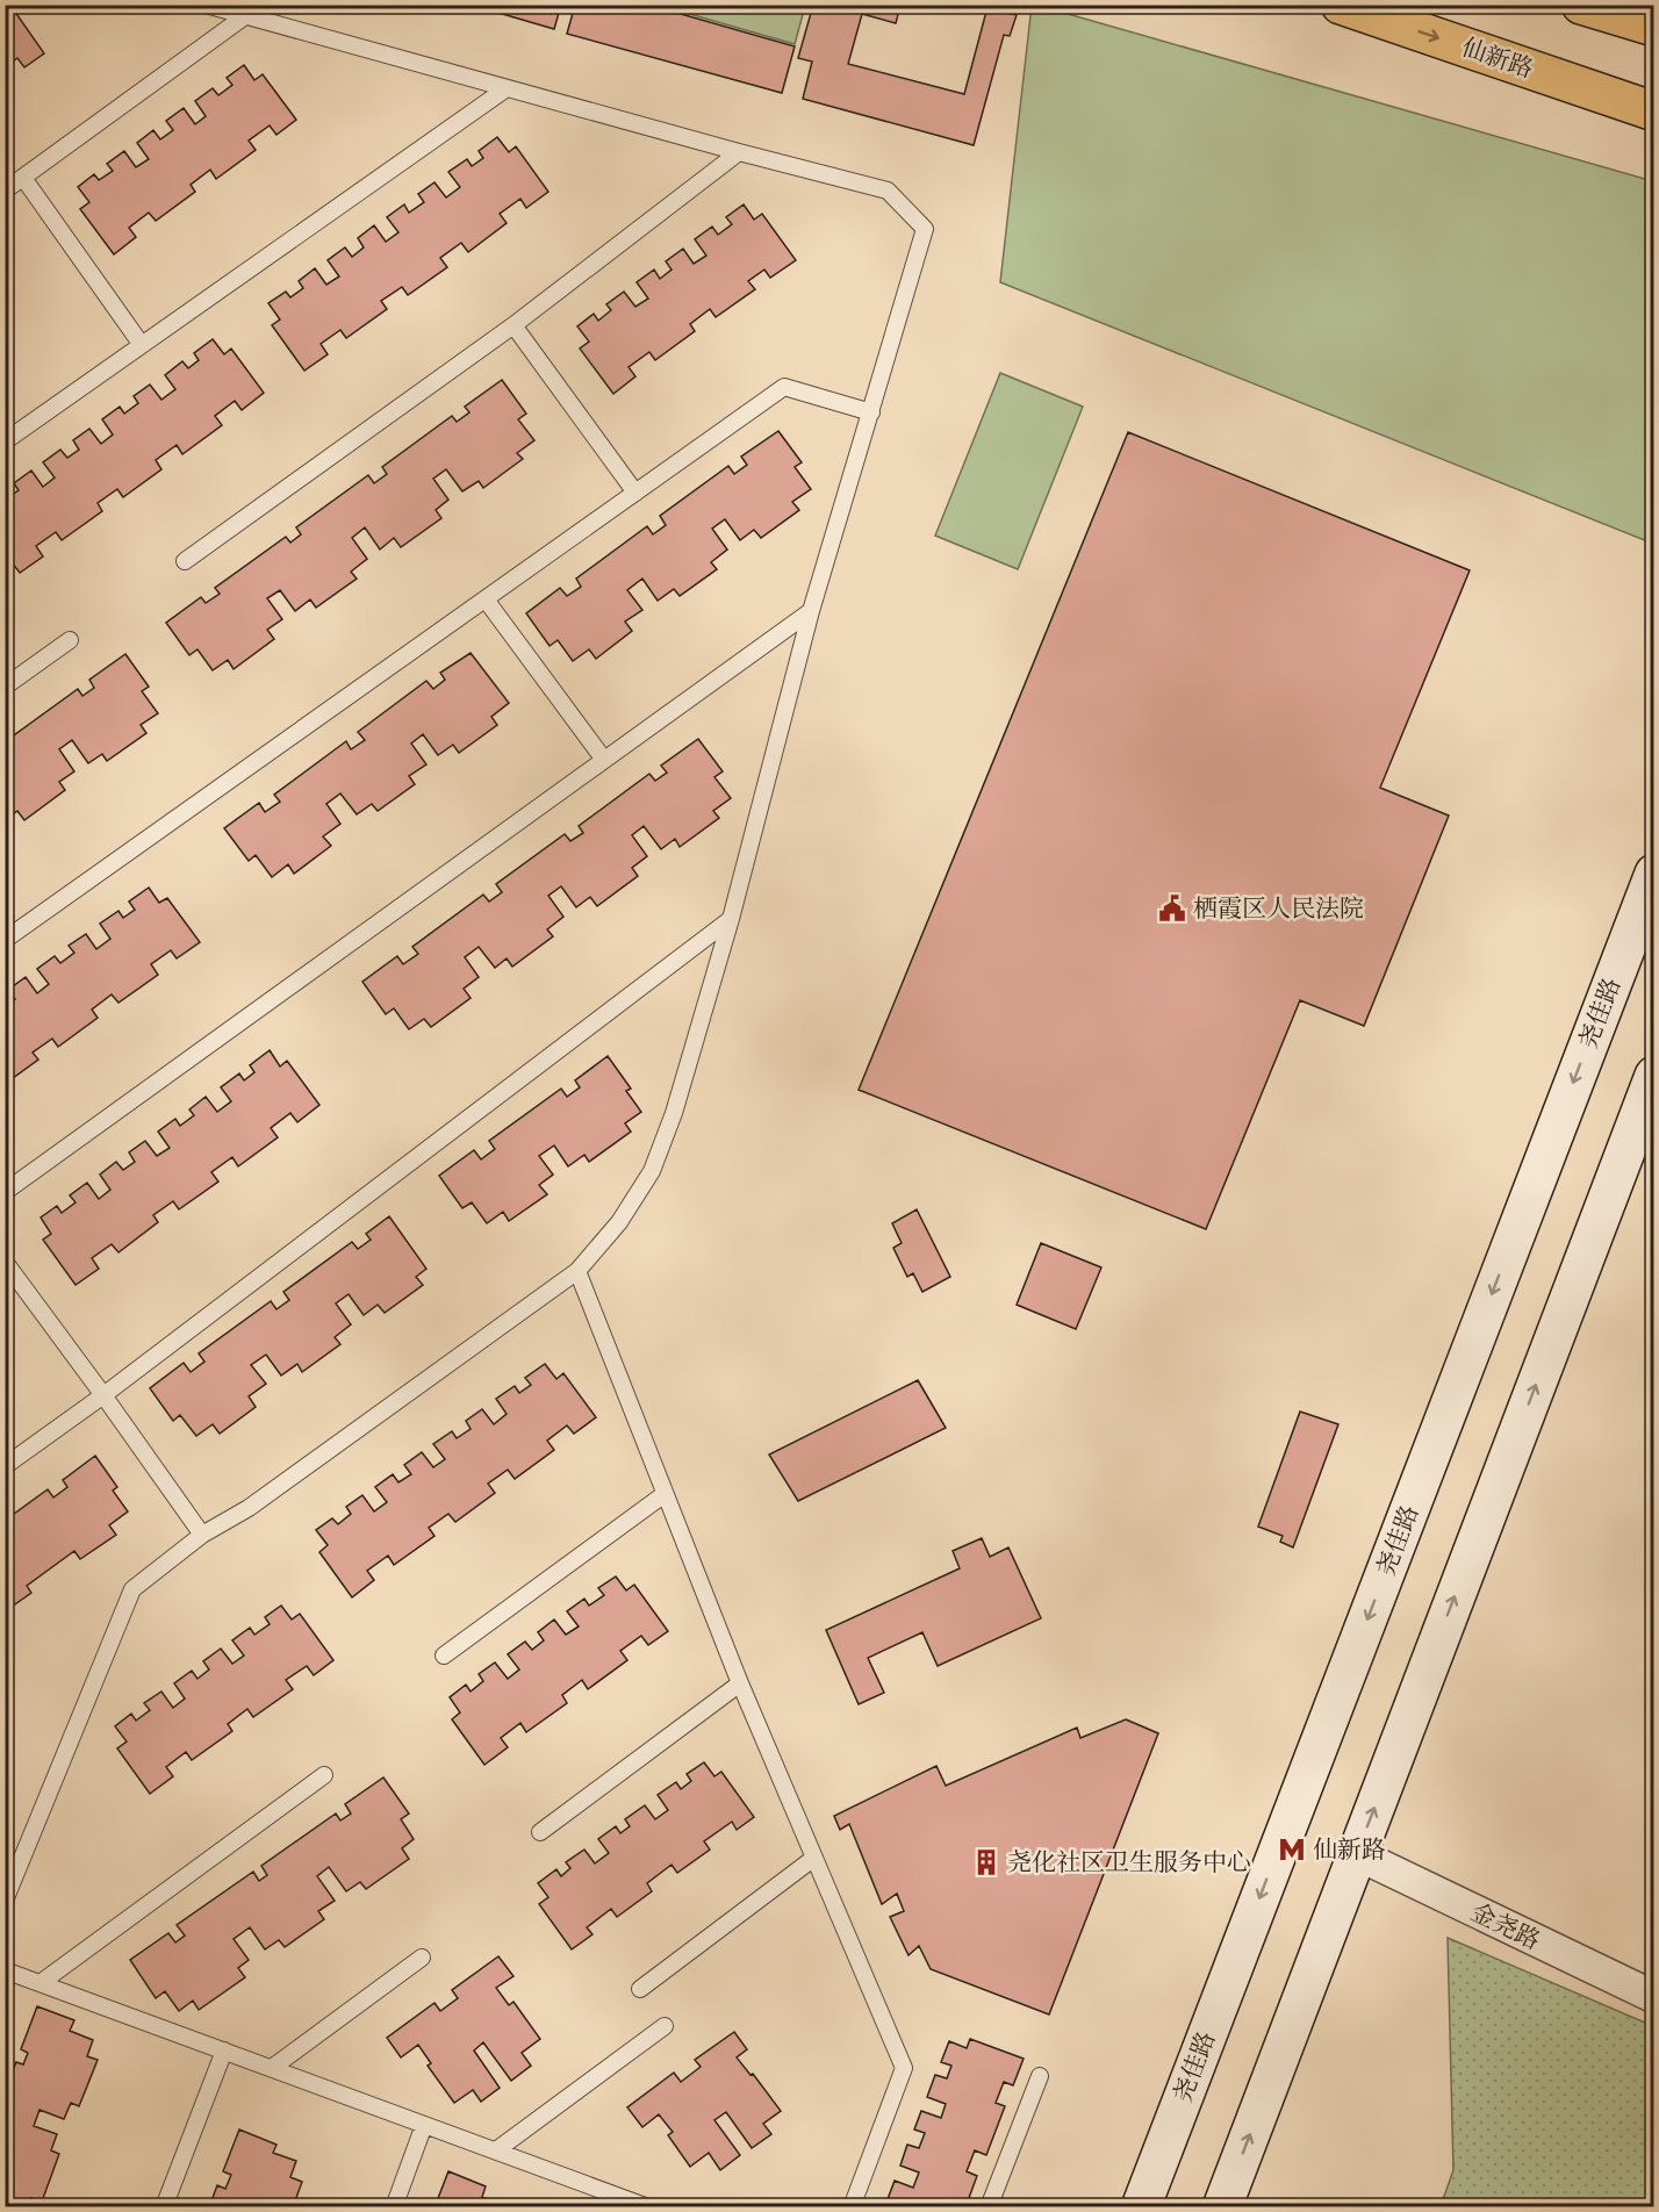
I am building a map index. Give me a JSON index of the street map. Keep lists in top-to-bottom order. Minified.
{"streets":{"main road":["仙新路","尧佳路"],"street":["金尧路"]},"one_way":["仙新路"],"places":{"public building":["栖霞区人民法院"],"metro station":["仙新路"],"building":["尧化社区卫生服务中心"]}}
